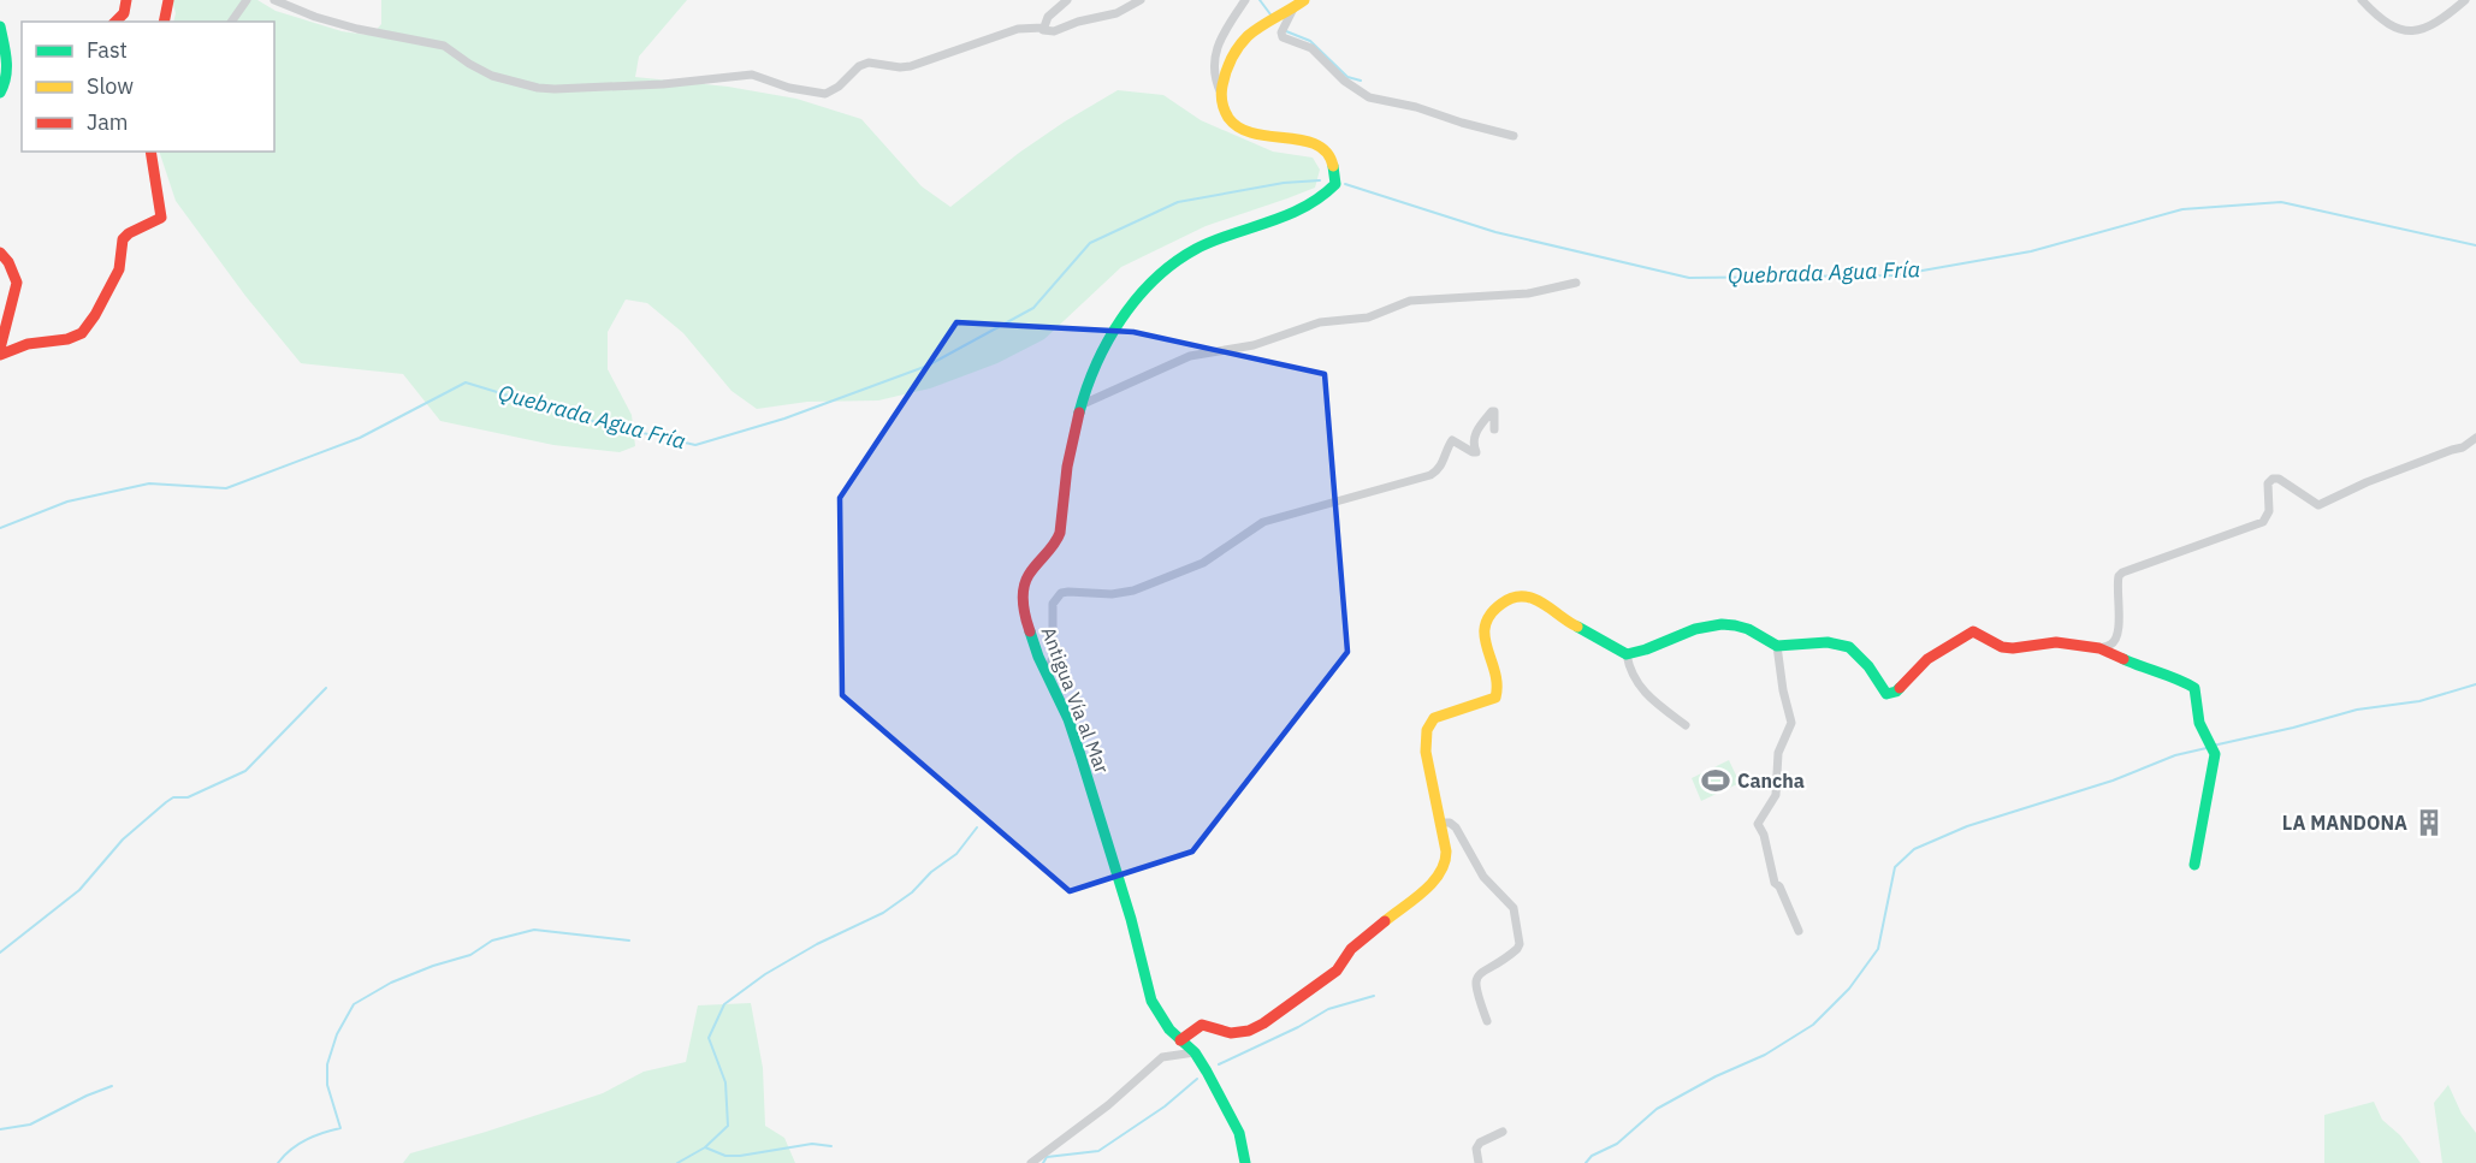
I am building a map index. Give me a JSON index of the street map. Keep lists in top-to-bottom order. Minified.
{"streets":{"street":["Antigua Vía al Mar"]},"water":["Quebrada Agua Fría"],"places":{"sports":["Cancha"],"building":["LA MANDONA"]},"legend":["Fast","Slow","Jam"]}
